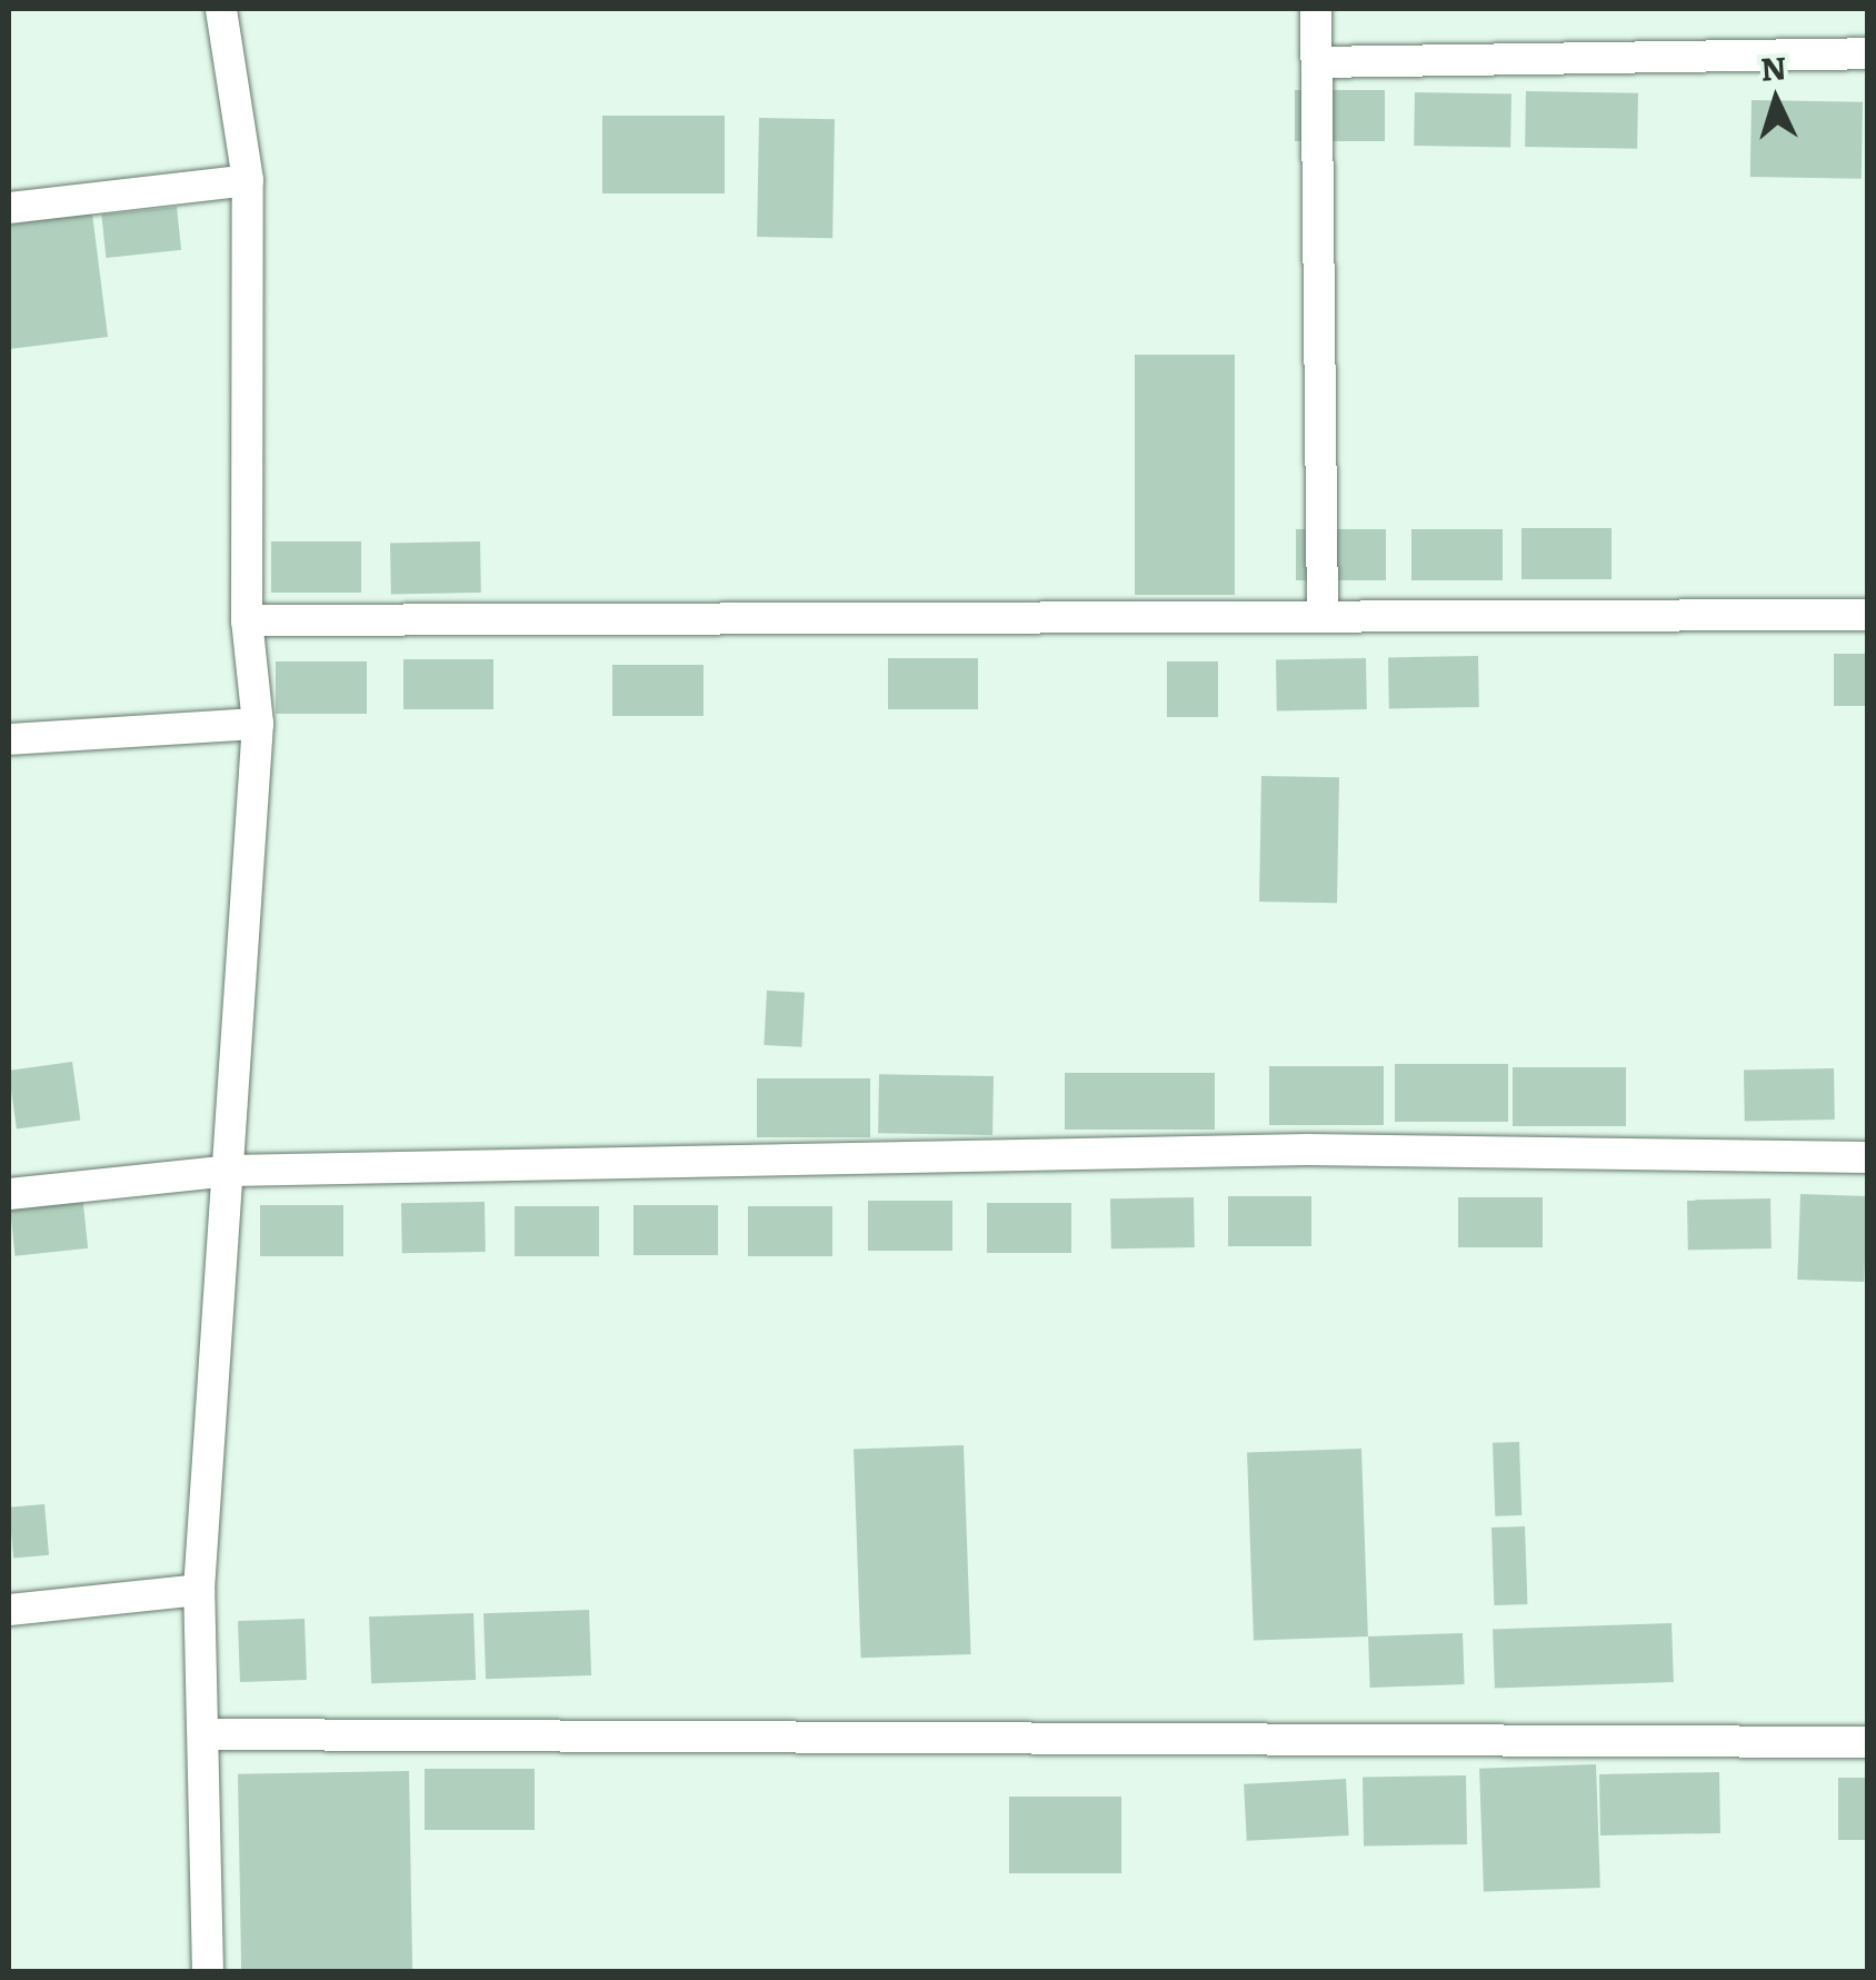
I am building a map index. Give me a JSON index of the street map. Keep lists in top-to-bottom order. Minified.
{"north":"top"}
